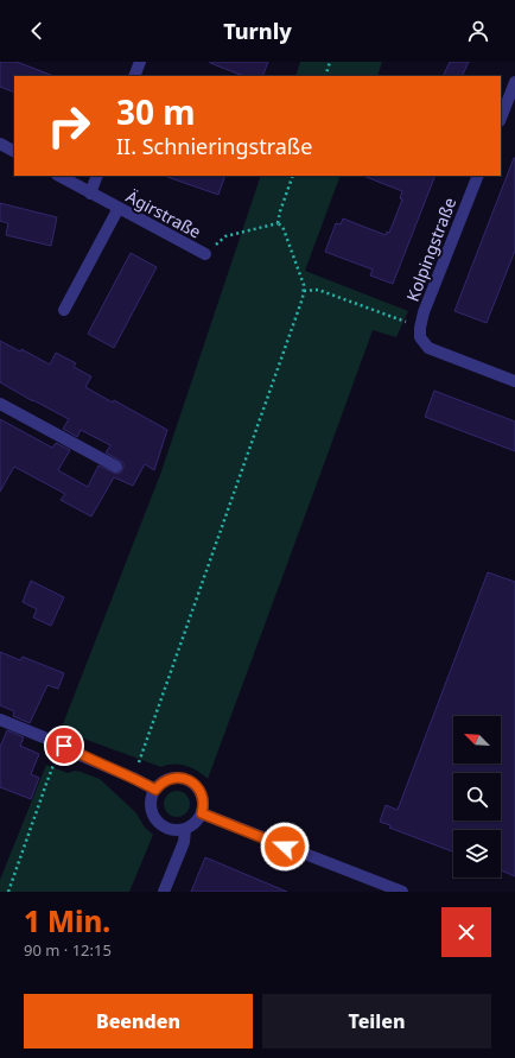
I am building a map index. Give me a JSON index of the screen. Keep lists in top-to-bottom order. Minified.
{"streets":{"street":["Ägirstraße","Kolpingstraße"]},"north":"top left","page":{"header":"Turnly","turn":["30 m","II. Schnieringstraße"],"heading":["1 Min.","90 m · 12:15"],"buttons":["Beenden","Teilen"]}}
